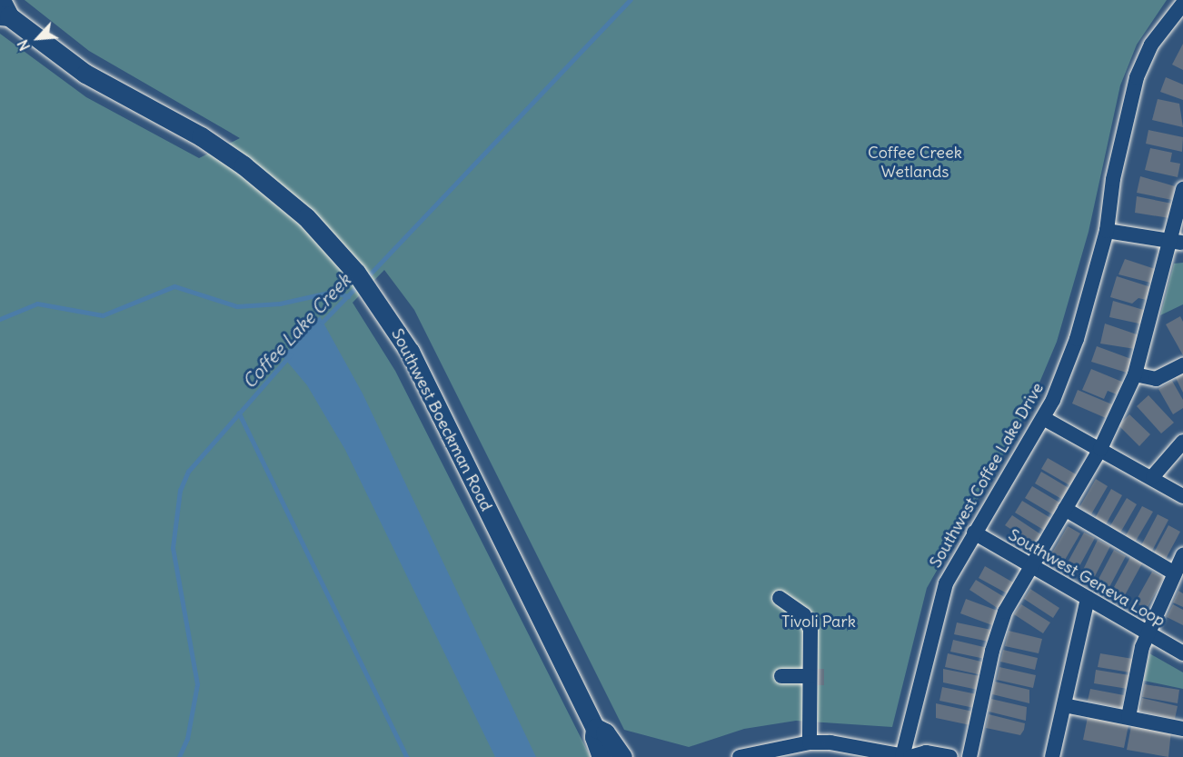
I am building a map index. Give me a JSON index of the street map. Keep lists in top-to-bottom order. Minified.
{"streets":{"main road":["Southwest Boeckman Road"],"street":["Southwest Coffee Lake Drive","Southwest Geneva Loop"]},"crossings":[["Southwest Coffee Lake Drive","Southwest Geneva Loop"]],"water":["Coffee Lake Creek"],"parks":["Coffee Creek Wetlands","Tivoli Park"],"north":"bottom left"}
